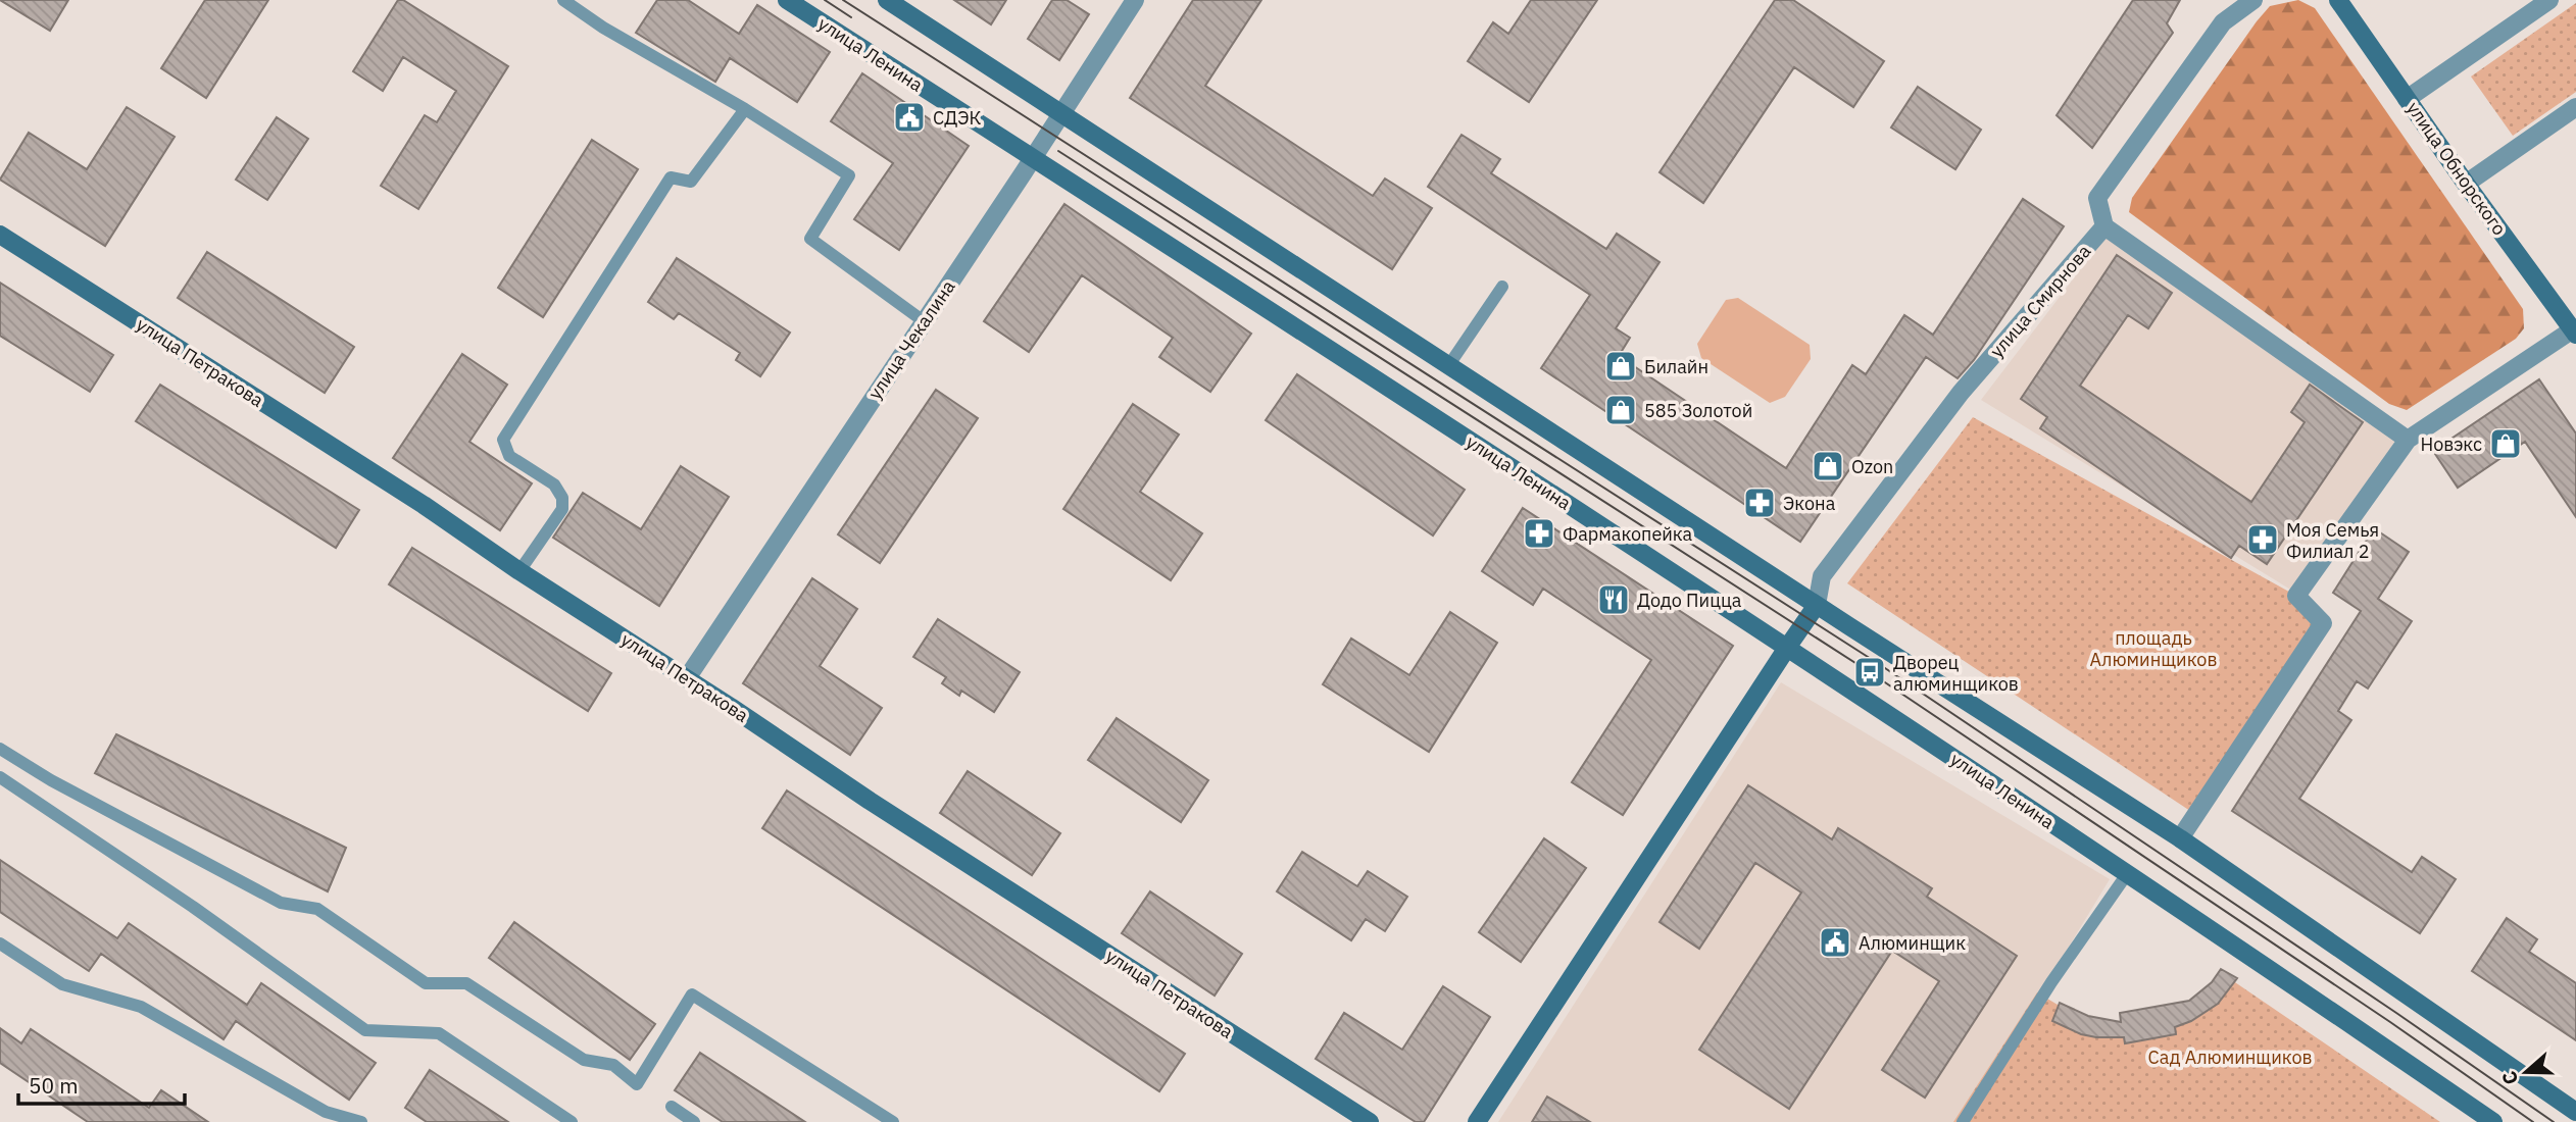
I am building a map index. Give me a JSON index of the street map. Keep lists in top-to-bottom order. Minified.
{"streets":{"main road":["улица Ленина","улица Обнорского","улица Петракова"],"street":["улица Смирнова","улица Чекалина"]},"crossings":[["улица Ленина","улица Чекалина"],["улица Чекалина","улица Петракова"]],"parks":["площадь Алюминщиков","Сад Алюминщиков"],"places":{"public building":["СДЭК","Алюминщик"],"shop":["Билайн","585 Золотой","Новэкс","Ozon"],"pharmacy":["Экона","Фармакопейка","Моя Семья Филиал 2"],"restaurant":["Додо Пицца"],"bus stop":["Дворец алюминщиков"]},"scale_bar":"50 m","north":"left"}
